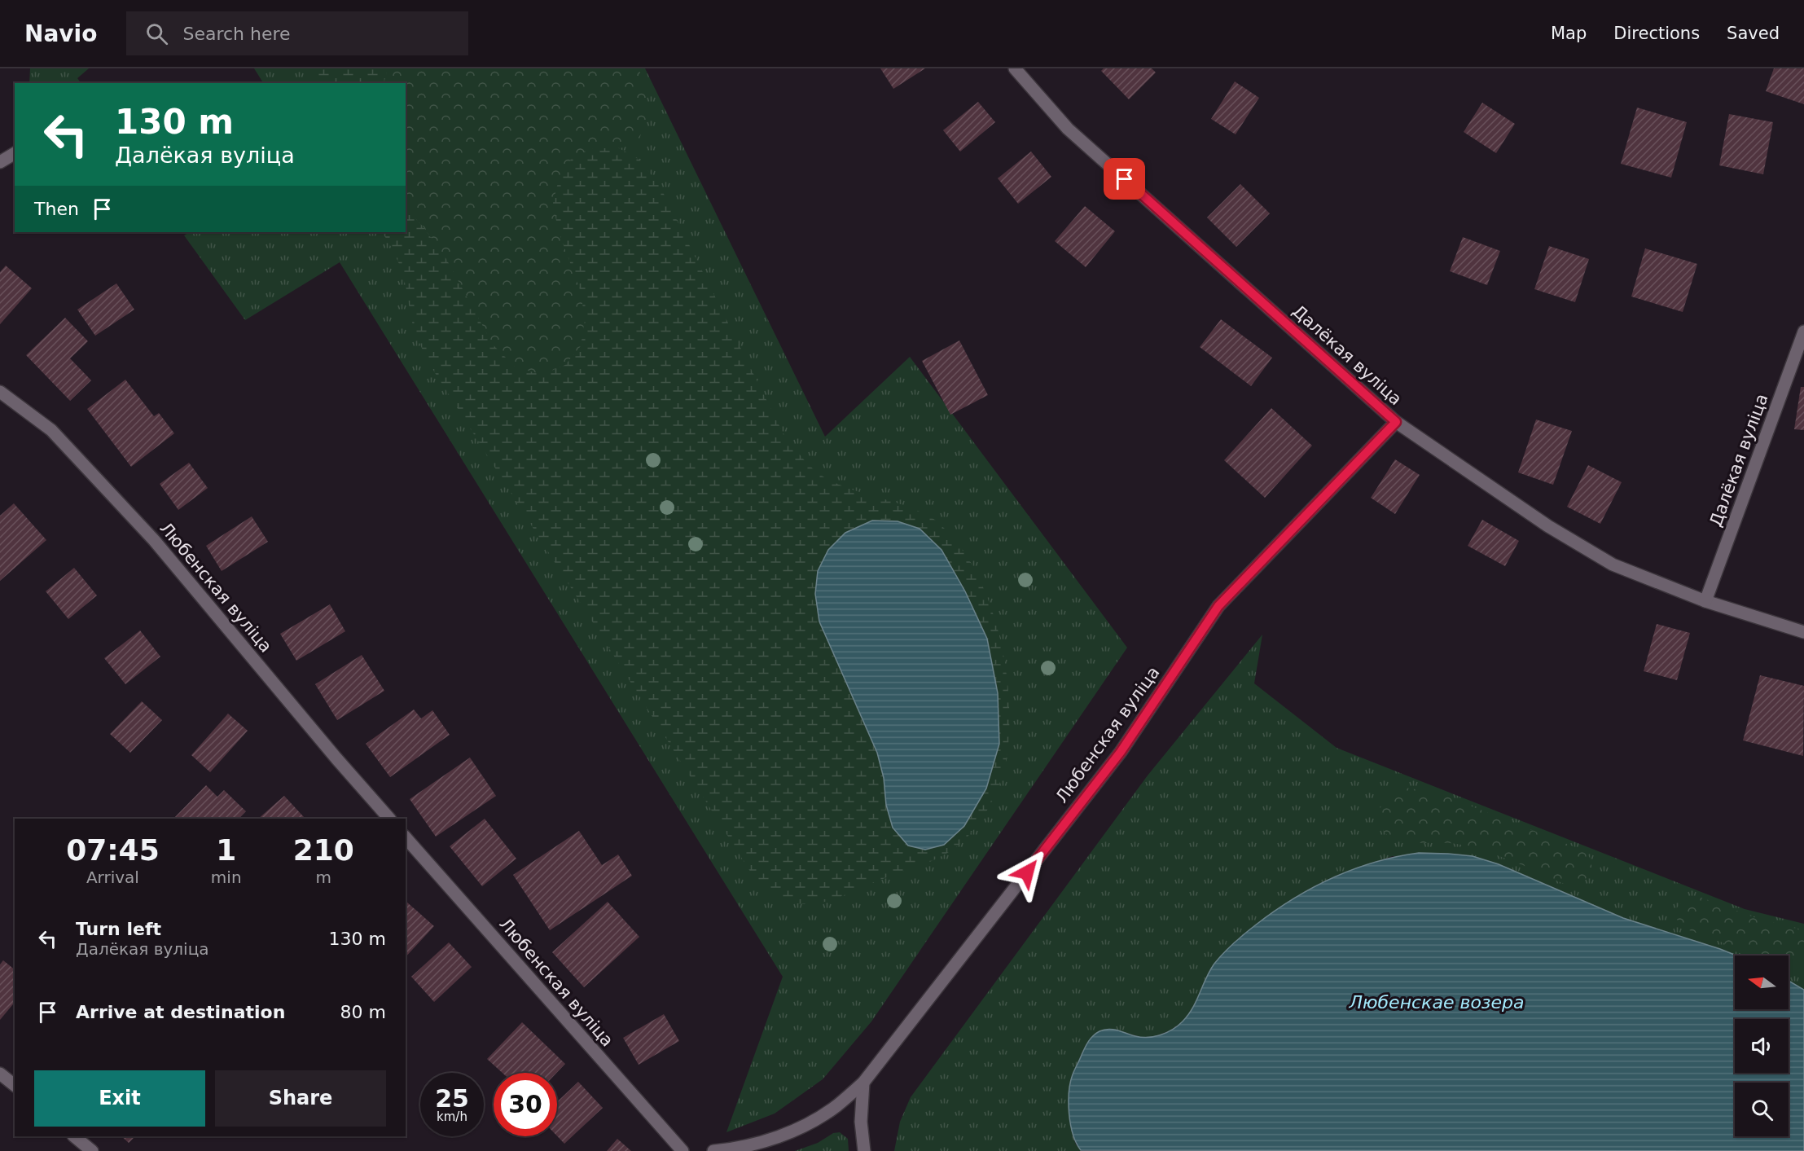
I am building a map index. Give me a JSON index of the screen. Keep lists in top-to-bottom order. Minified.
{"streets":{"street":["Далёкая вуліца","Любенская вуліца"]},"crossings":[["Далёкая вуліца","Любенская вуліца"]],"water":["Любенскае возера"],"north":"left","page":{"header":"Navio","search":"Search here","nav":["Map","Directions","Saved"],"turn":["130 m","Далёкая вуліца"],"then":"Then","eta":["07:45","Arrival","1","min","210","m"],"list":[{"name":"Turn left","note":"Далёкая вуліца","value":"130 m"},{"name":"Arrive at destination","value":"80 m"}],"buttons":["Exit","Share"],"speed":"25 km/h","limit":"30"}}
